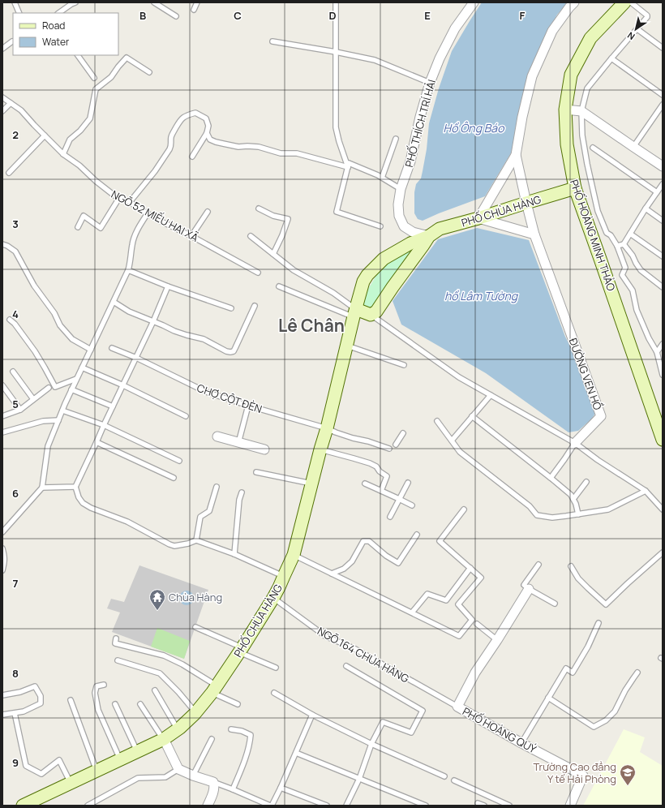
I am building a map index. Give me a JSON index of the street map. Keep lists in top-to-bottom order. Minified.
{"streets":{"street":["PHỐ THÍCH TRÍ HẢI","PHỐ CHÙA HÀNG","PHỐ HOÀNG MINH THẢO","ĐƯỜNG VEN HỒ","PHỐ HOÀNG QUÝ"],"lane":["NGÕ 52 MIẾU HAI XÃ","CHỢ CỘT ĐÈN","NGÕ 164 CHÙA HÀNG"]},"crossings":[["PHỐ THÍCH TRÍ HẢI","PHỐ CHÙA HÀNG"],["PHỐ CHÙA HÀNG","PHỐ HOÀNG MINH THẢO"],["PHỐ CHÙA HÀNG","CHỢ CỘT ĐÈN"],["PHỐ CHÙA HÀNG","NGÕ 164 CHÙA HÀNG"],["NGÕ 164 CHÙA HÀNG","PHỐ HOÀNG QUÝ"]],"districts":["Lê Chân"],"water":["Hồ Ông Báo","hồ Lâm Tường"],"places":{"temple":["Chùa Hàng"],"school or university":["Trường Cao đẳng Y tế Hải Phòng"]},"legend":["Road","Water"],"north":"bottom left","grid":{"columns":["B","C","D","E","F"],"rows":["2","3","4","5","6","7","8","9"]}}
